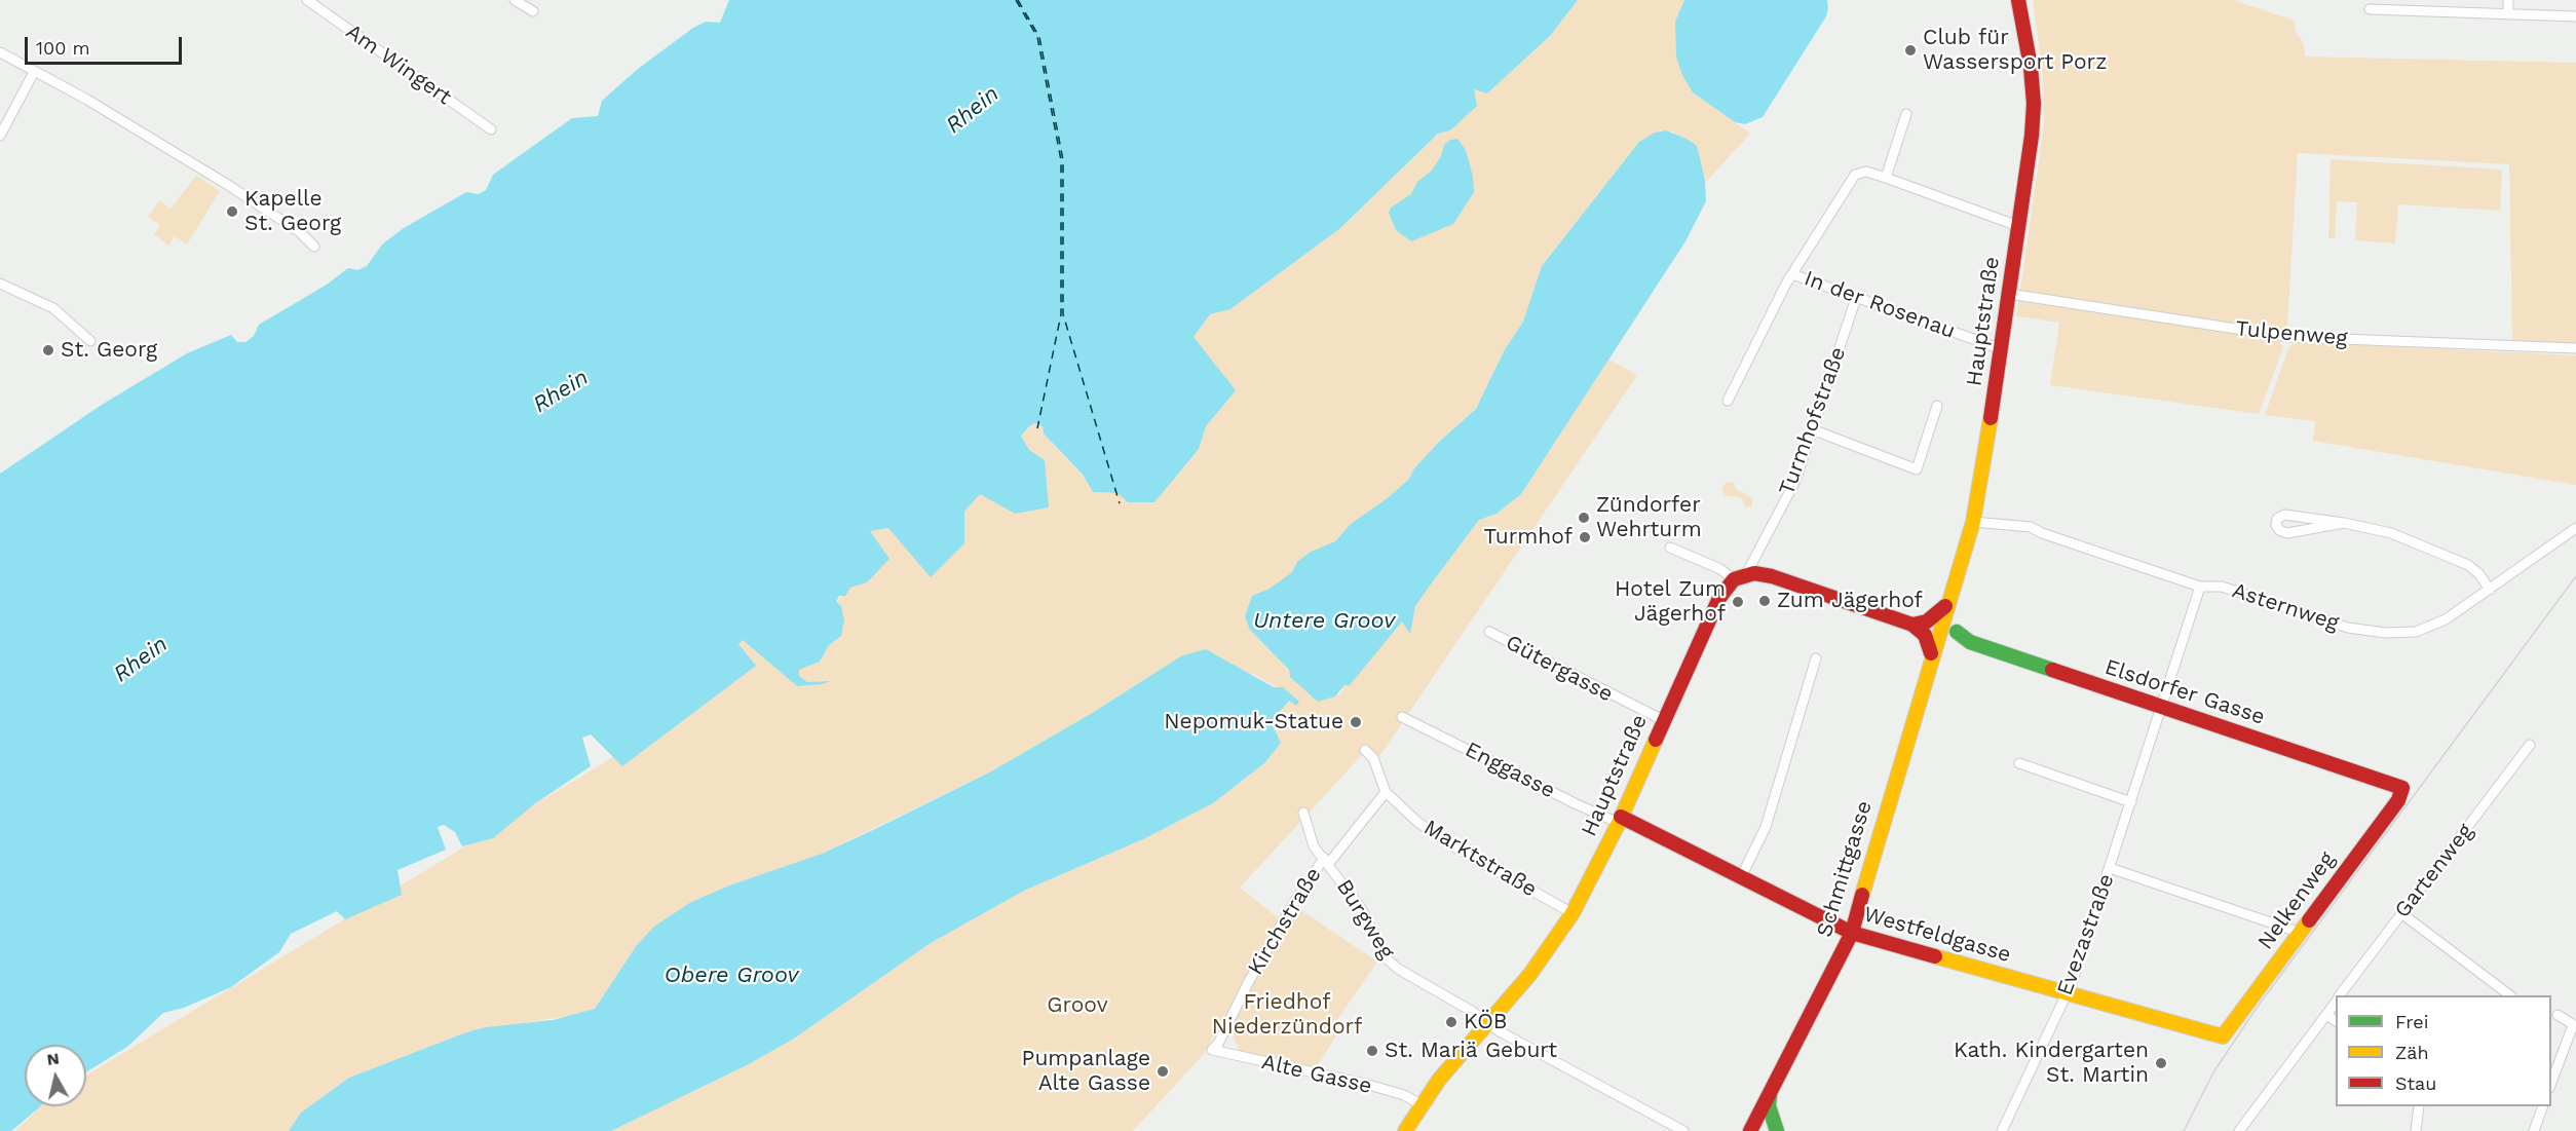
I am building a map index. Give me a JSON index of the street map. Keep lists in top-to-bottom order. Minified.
{"streets":{"main road":["Hauptstraße","Elsdorfer Gasse","Schmittgasse","Nelkenweg","Westfeldgasse"],"street":["Am Wingert","In der Rosenau","Tulpenweg","Turmhofstraße","Asternweg","Gütergasse","Enggasse","Marktstraße","Gartenweg","Burgweg","Kirchstraße","Evezastraße","Alte Gasse"]},"crossings":[["In der Rosenau","Hauptstraße"],["In der Rosenau","Turmhofstraße"],["Hauptstraße","Tulpenweg"],["Hauptstraße","Turmhofstraße"],["Hauptstraße","Asternweg"],["Hauptstraße","Gütergasse"],["Hauptstraße","Enggasse"],["Hauptstraße","Marktstraße"],["Hauptstraße","Schmittgasse"],["Hauptstraße","Burgweg"],["Hauptstraße","Westfeldgasse"],["Hauptstraße","Alte Gasse"],["Asternweg","Evezastraße"],["Elsdorfer Gasse","Nelkenweg"],["Elsdorfer Gasse","Evezastraße"],["Enggasse","Westfeldgasse"],["Marktstraße","Kirchstraße"],["Schmittgasse","Westfeldgasse"],["Nelkenweg","Westfeldgasse"],["Burgweg","Kirchstraße"],["Kirchstraße","Alte Gasse"],["Westfeldgasse","Evezastraße"]],"water":["Rhein","Untere Groov","Obere Groov"],"parks":["Friedhof Niederzündorf","Groov"],"places":["Club für Wassersport Porz","Kapelle St. Georg","St. Georg","Zündorfer Wehrturm","Turmhof","Zum Jägerhof","Hotel Zum Jägerhof","Nepomuk-Statue","KÖB","St. Mariä Geburt","Kath. Kindergarten St. Martin","Pumpanlage Alte Gasse"],"legend":["Frei","Zäh","Stau"],"scale_bar":"100 m","north":"top"}
